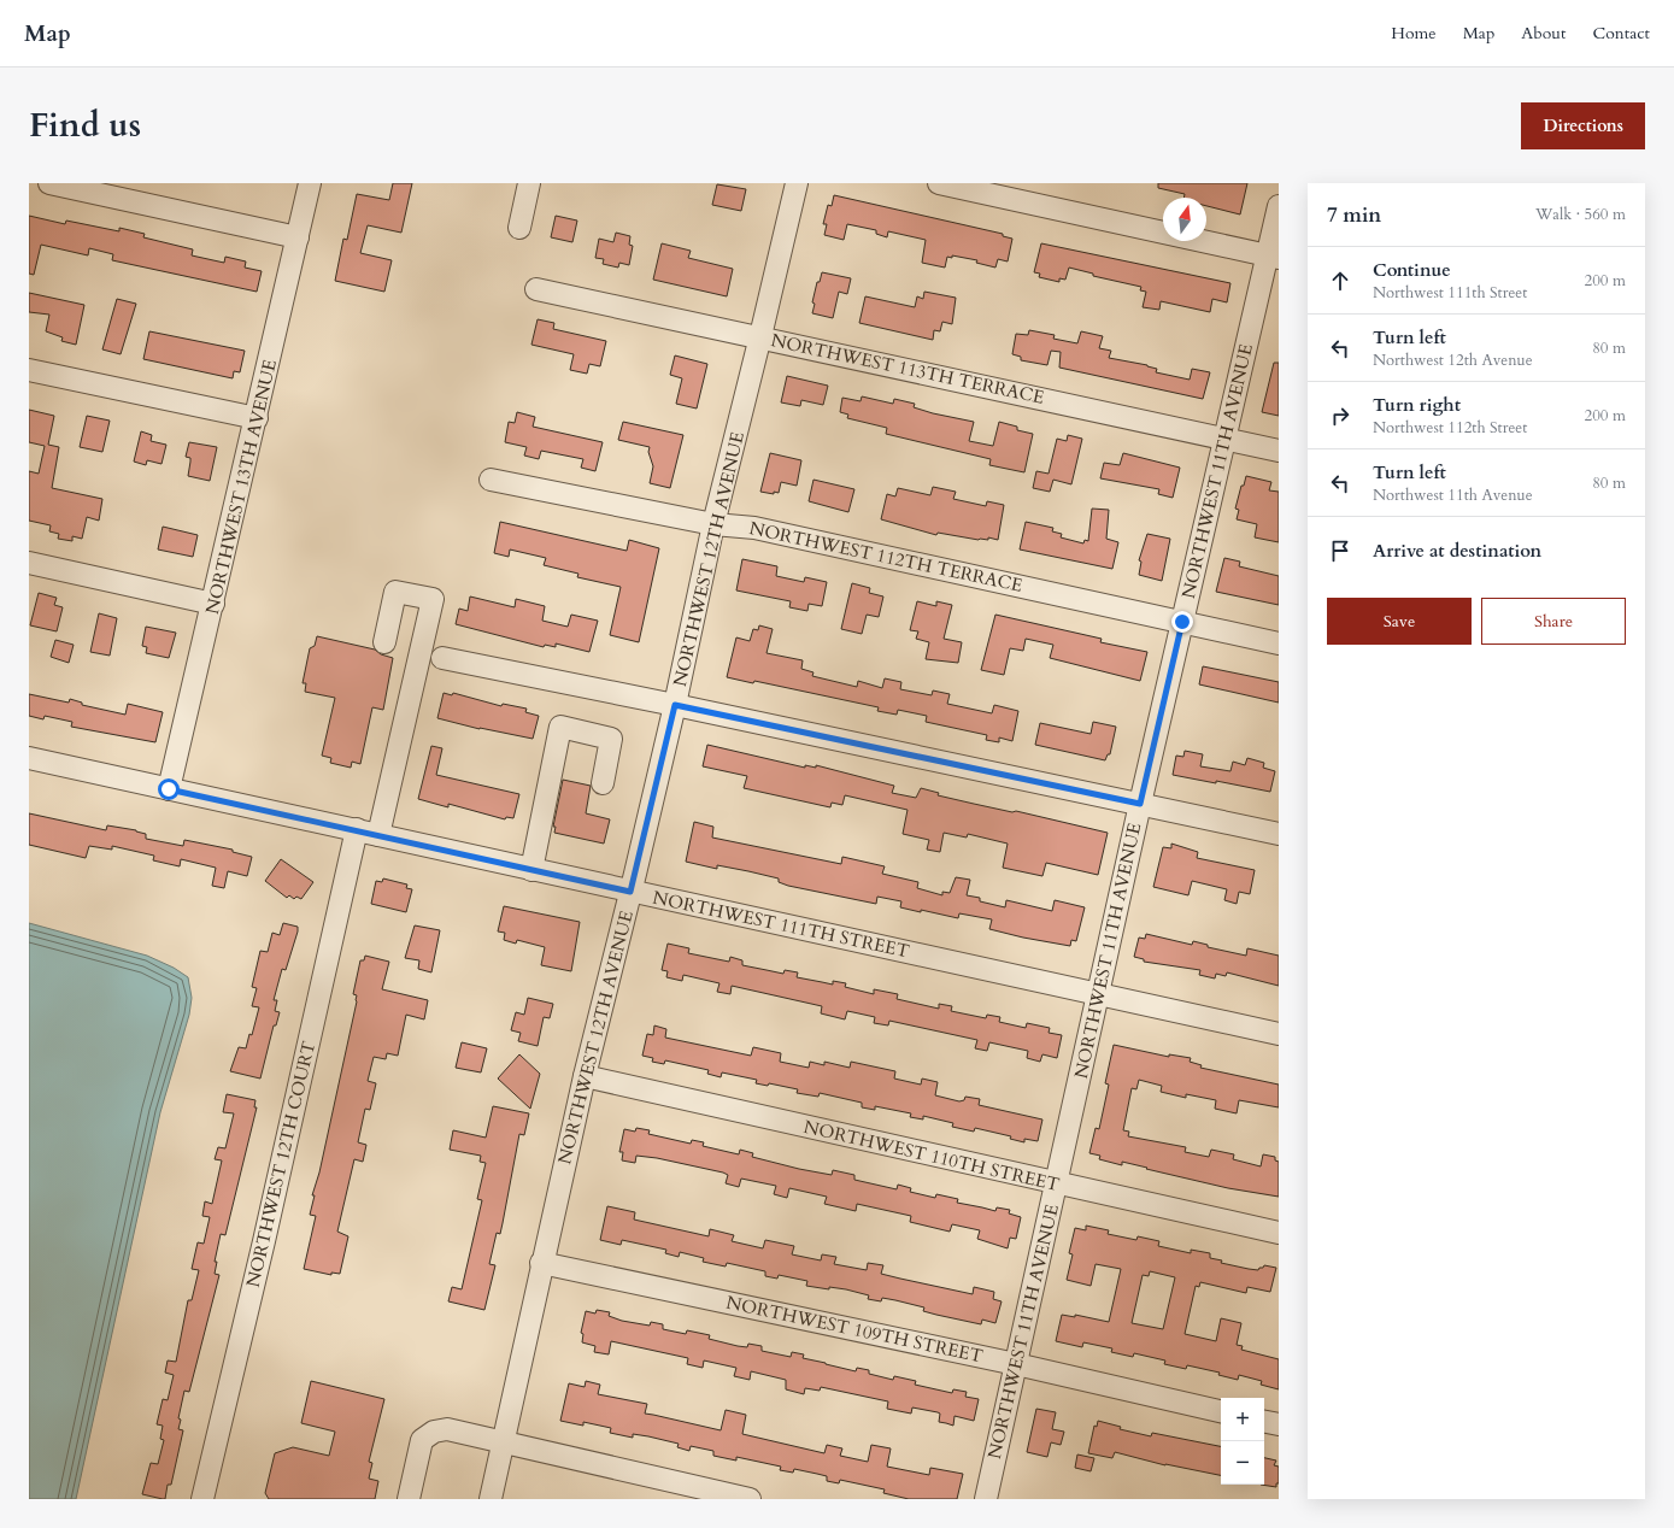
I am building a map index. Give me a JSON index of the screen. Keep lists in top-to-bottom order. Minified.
{"streets":{"street":["NORTHWEST 113TH TERRACE","NORTHWEST 11TH AVENUE","NORTHWEST 13TH AVENUE","NORTHWEST 112TH TERRACE","NORTHWEST 12TH AVENUE","NORTHWEST 111TH STREET","NORTHWEST 110TH STREET","NORTHWEST 12TH COURT","NORTHWEST 109TH STREET"]},"crossings":[["NORTHWEST 113TH TERRACE","NORTHWEST 11TH AVENUE"],["NORTHWEST 113TH TERRACE","NORTHWEST 12TH AVENUE"],["NORTHWEST 11TH AVENUE","NORTHWEST 112TH TERRACE"],["NORTHWEST 11TH AVENUE","NORTHWEST 111TH STREET"],["NORTHWEST 11TH AVENUE","NORTHWEST 110TH STREET"],["NORTHWEST 11TH AVENUE","NORTHWEST 109TH STREET"],["NORTHWEST 13TH AVENUE","NORTHWEST 111TH STREET"],["NORTHWEST 112TH TERRACE","NORTHWEST 12TH AVENUE"],["NORTHWEST 12TH AVENUE","NORTHWEST 111TH STREET"],["NORTHWEST 12TH AVENUE","NORTHWEST 110TH STREET"],["NORTHWEST 12TH AVENUE","NORTHWEST 109TH STREET"],["NORTHWEST 111TH STREET","NORTHWEST 12TH COURT"]],"north":"top","page":{"header":"Map","nav":["Home","Map","About","Contact"],"title":"Find us","buttons":["Directions",["Save","Share"]],"heading":["7 min","Walk · 560 m"],"list":[["Continue","Northwest 111th Street","200 m"],["Turn left","Northwest 12th Avenue","80 m"],["Turn right","Northwest 112th Street","200 m"],["Turn left","Northwest 11th Avenue","80 m"],"Arrive at destination"],"map_buttons":["+","−"]}}
